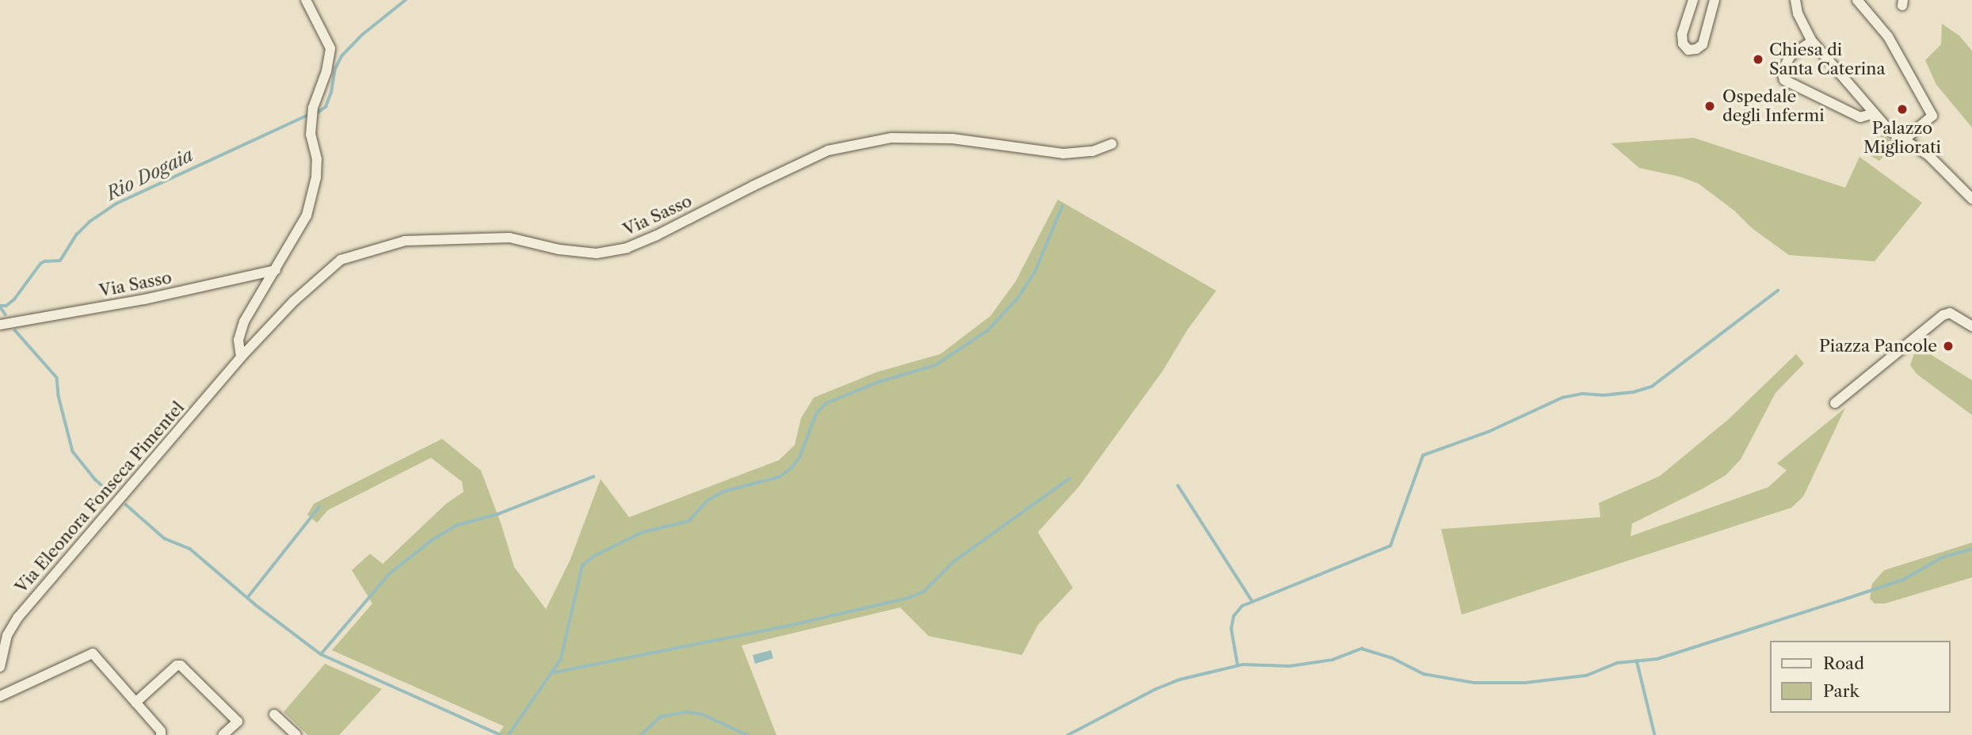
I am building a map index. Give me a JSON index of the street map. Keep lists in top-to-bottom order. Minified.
{"streets":{"street":["Via Sasso","Via Eleonora Fonseca Pimentel"]},"crossings":[["Via Sasso","Via Eleonora Fonseca Pimentel"]],"water":["Rio Dogaia"],"places":["Chiesa di Santa Caterina","Ospedale degli Infermi","Palazzo Migliorati","Piazza Pancole"],"legend":["Road","Park"]}
